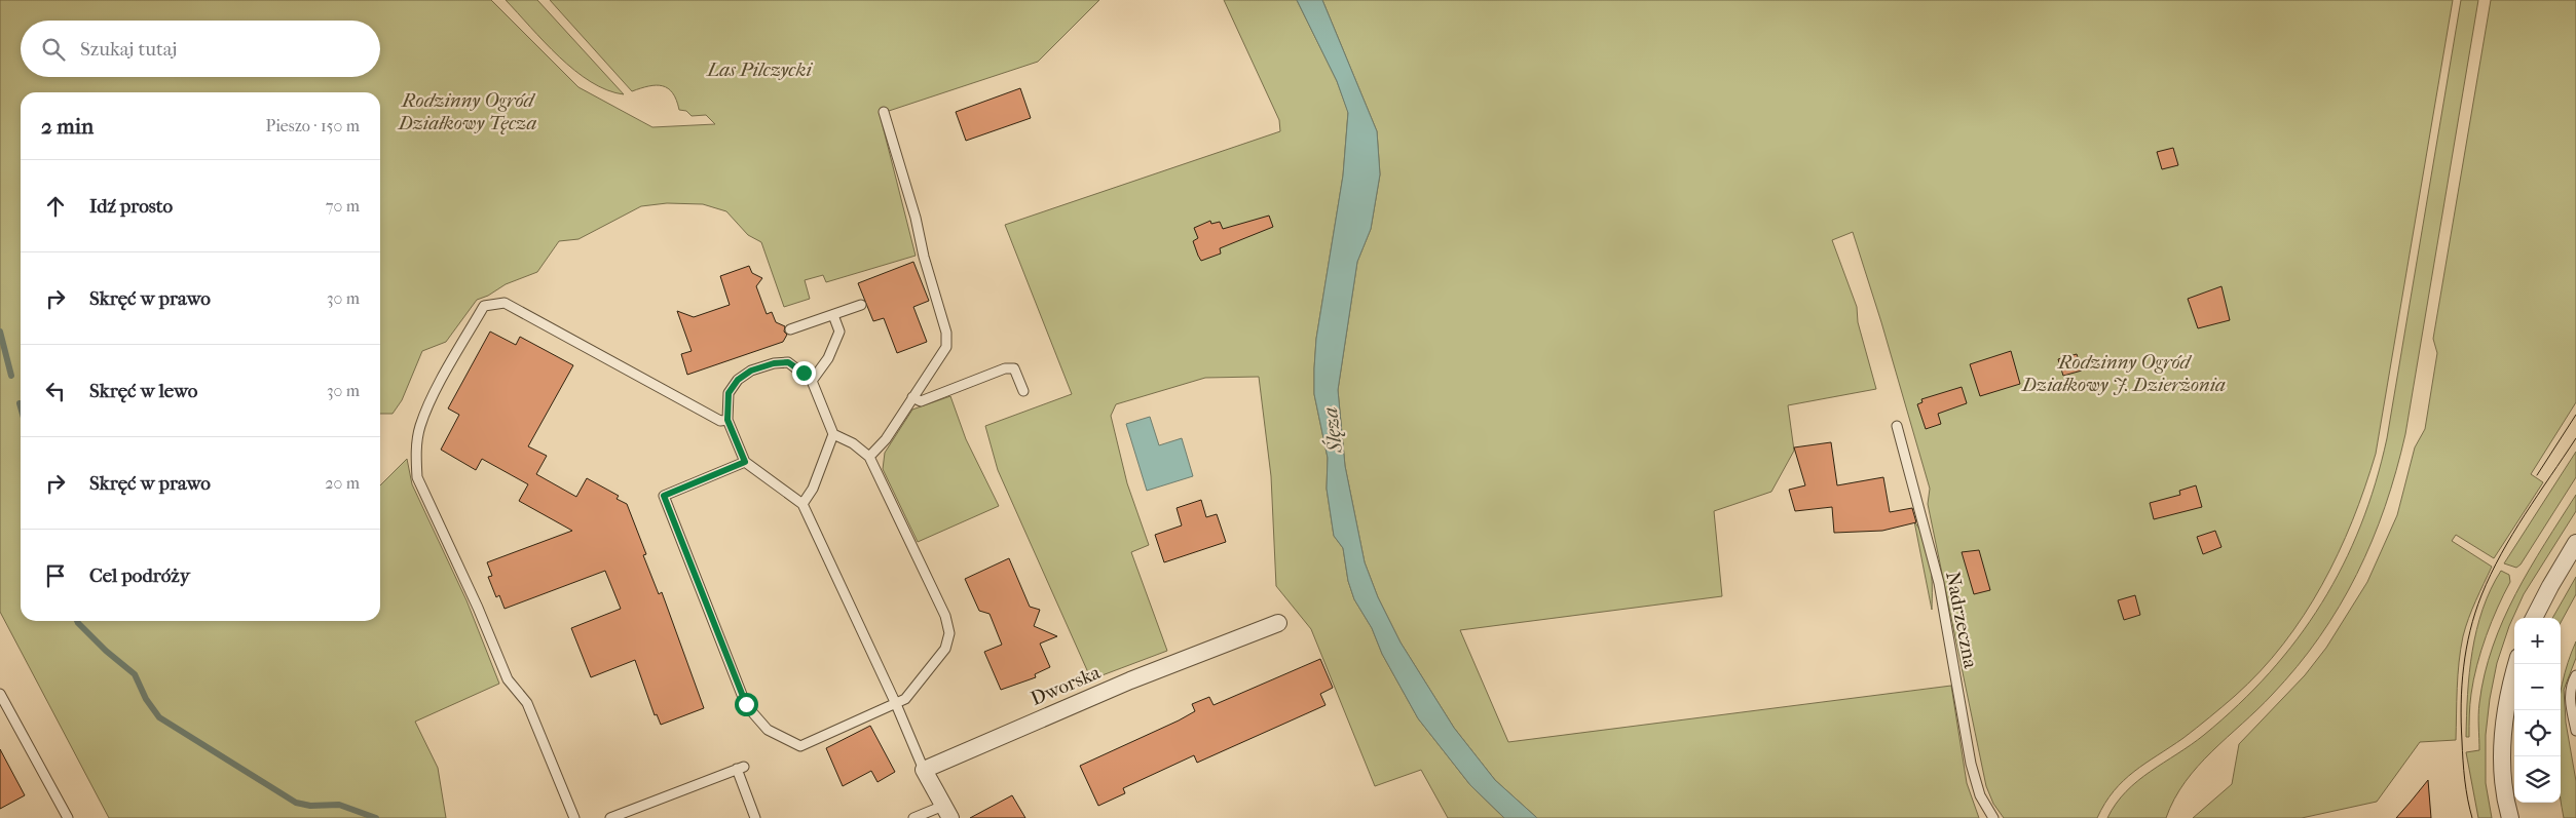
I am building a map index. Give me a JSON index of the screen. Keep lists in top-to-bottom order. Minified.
{"streets":{"street":["Dworska"],"lane":["Nadrzeczna"]},"water":["Ślęza"],"parks":["Las Pilczycki","Rodzinny Ogród Działkowy Tęcza","Rodzinny Ogród Działkowy J. Dzierżonia"],"page":{"search":"Szukaj tutaj","heading":["2 min","Pieszo · 150 m"],"list":[["Idź prosto","70 m"],["Skręć w prawo","30 m"],["Skręć w lewo","30 m"],["Skręć w prawo","20 m"],"Cel podróży"],"map_buttons":["+","−"]}}
